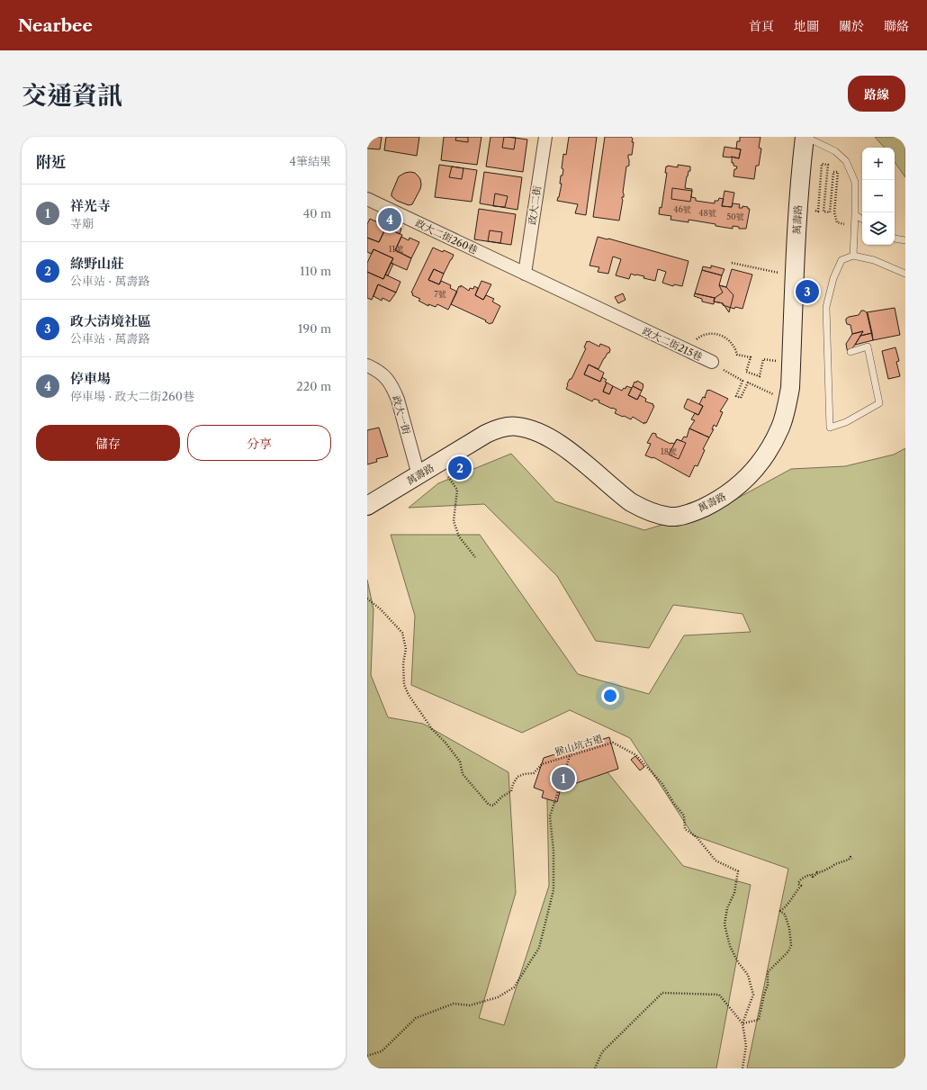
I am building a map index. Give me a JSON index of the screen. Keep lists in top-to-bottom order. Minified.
{"streets":{"street":["政大二街","萬壽路","政大二街260巷","政大二街215巷","政大一街"],"path":["猴山坑古道"]},"crossings":[["政大二街","政大二街260巷"],["政大二街","政大二街215巷"],["萬壽路","政大二街215巷"],["萬壽路","政大一街"],["政大二街260巷","政大二街215巷"]],"house_numbers":["46號","48號","50號","11號","7號","18號"],"page":{"header":"Nearbee","nav":["首頁","地圖","關於","聯絡"],"title":"交通資訊","buttons":["路線",["儲存","分享"]],"heading":["附近","4筆結果"],"map_buttons":["+","−"],"list":[{"mark":"1","name":"祥光寺","note":"寺廟","value":"40 m"},{"mark":"2","name":"綠野山莊","note":"公車站 · 萬壽路","value":"110 m"},{"mark":"3","name":"政大清境社區","note":"公車站 · 萬壽路","value":"190 m"},{"mark":"4","name":"停車場","note":"停車場 · 政大二街260巷","value":"220 m"}],"pins":["4","3","2","1"]}}
